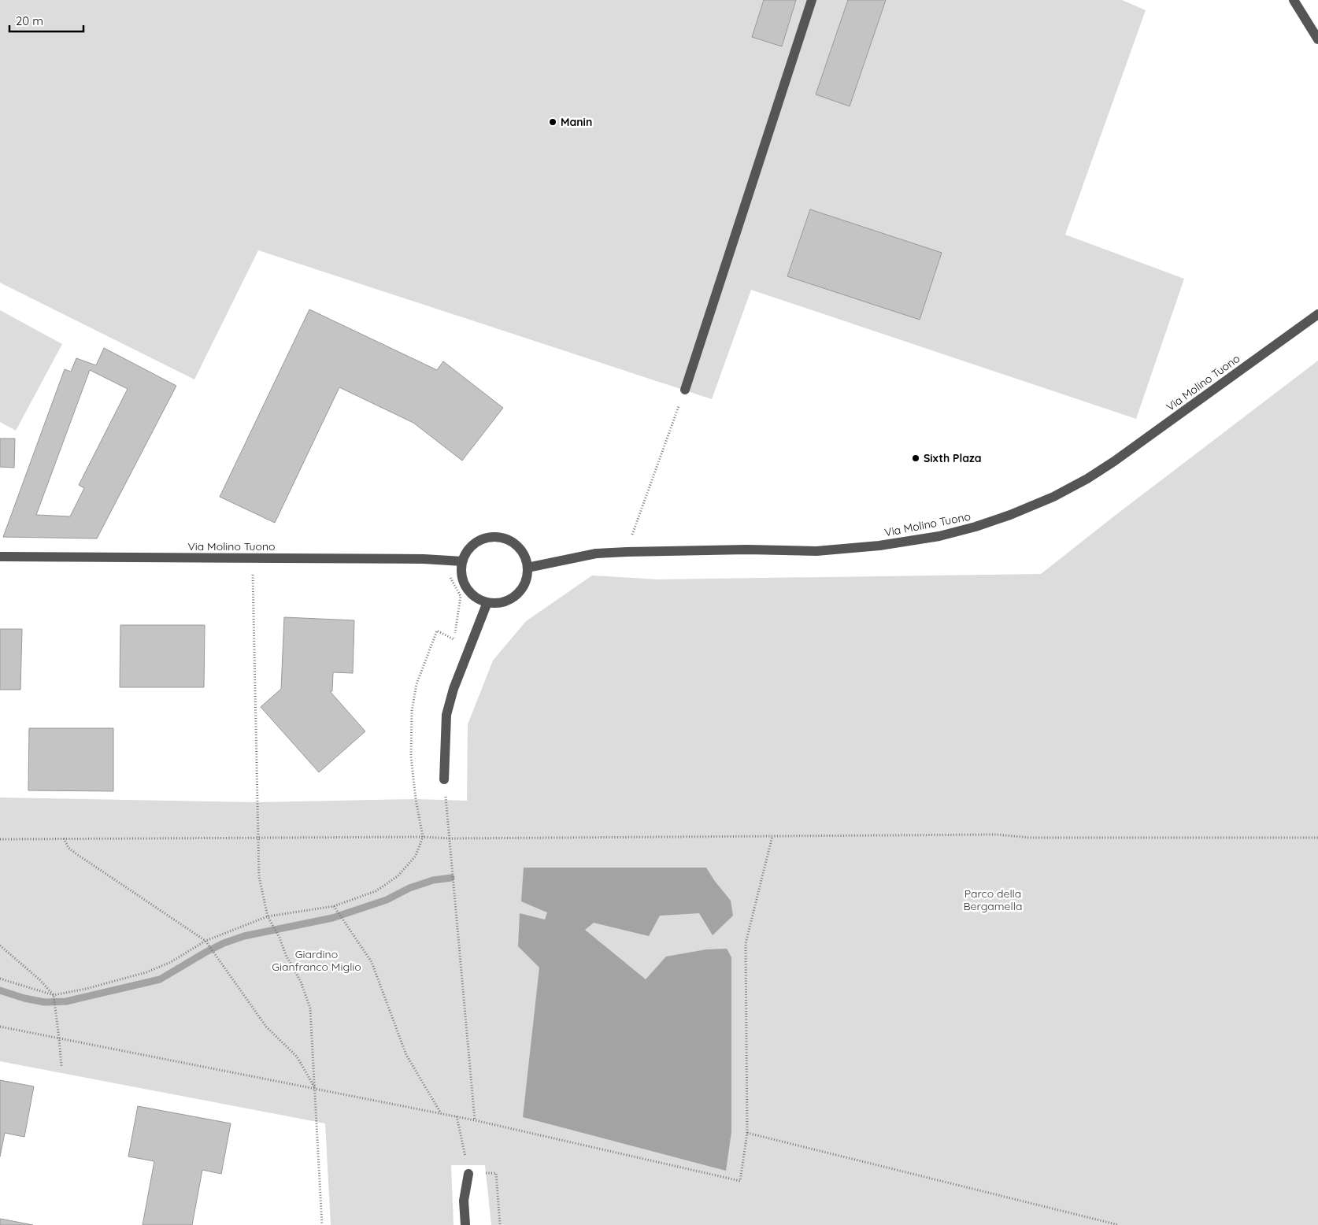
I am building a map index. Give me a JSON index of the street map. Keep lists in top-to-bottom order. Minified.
{"streets":{"street":["Via Molino Tuono"]},"parks":["Parco della Bergamella","Giardino Gianfranco Miglio"],"places":["Manin","Sixth Plaza"],"scale_bar":"20 m"}
